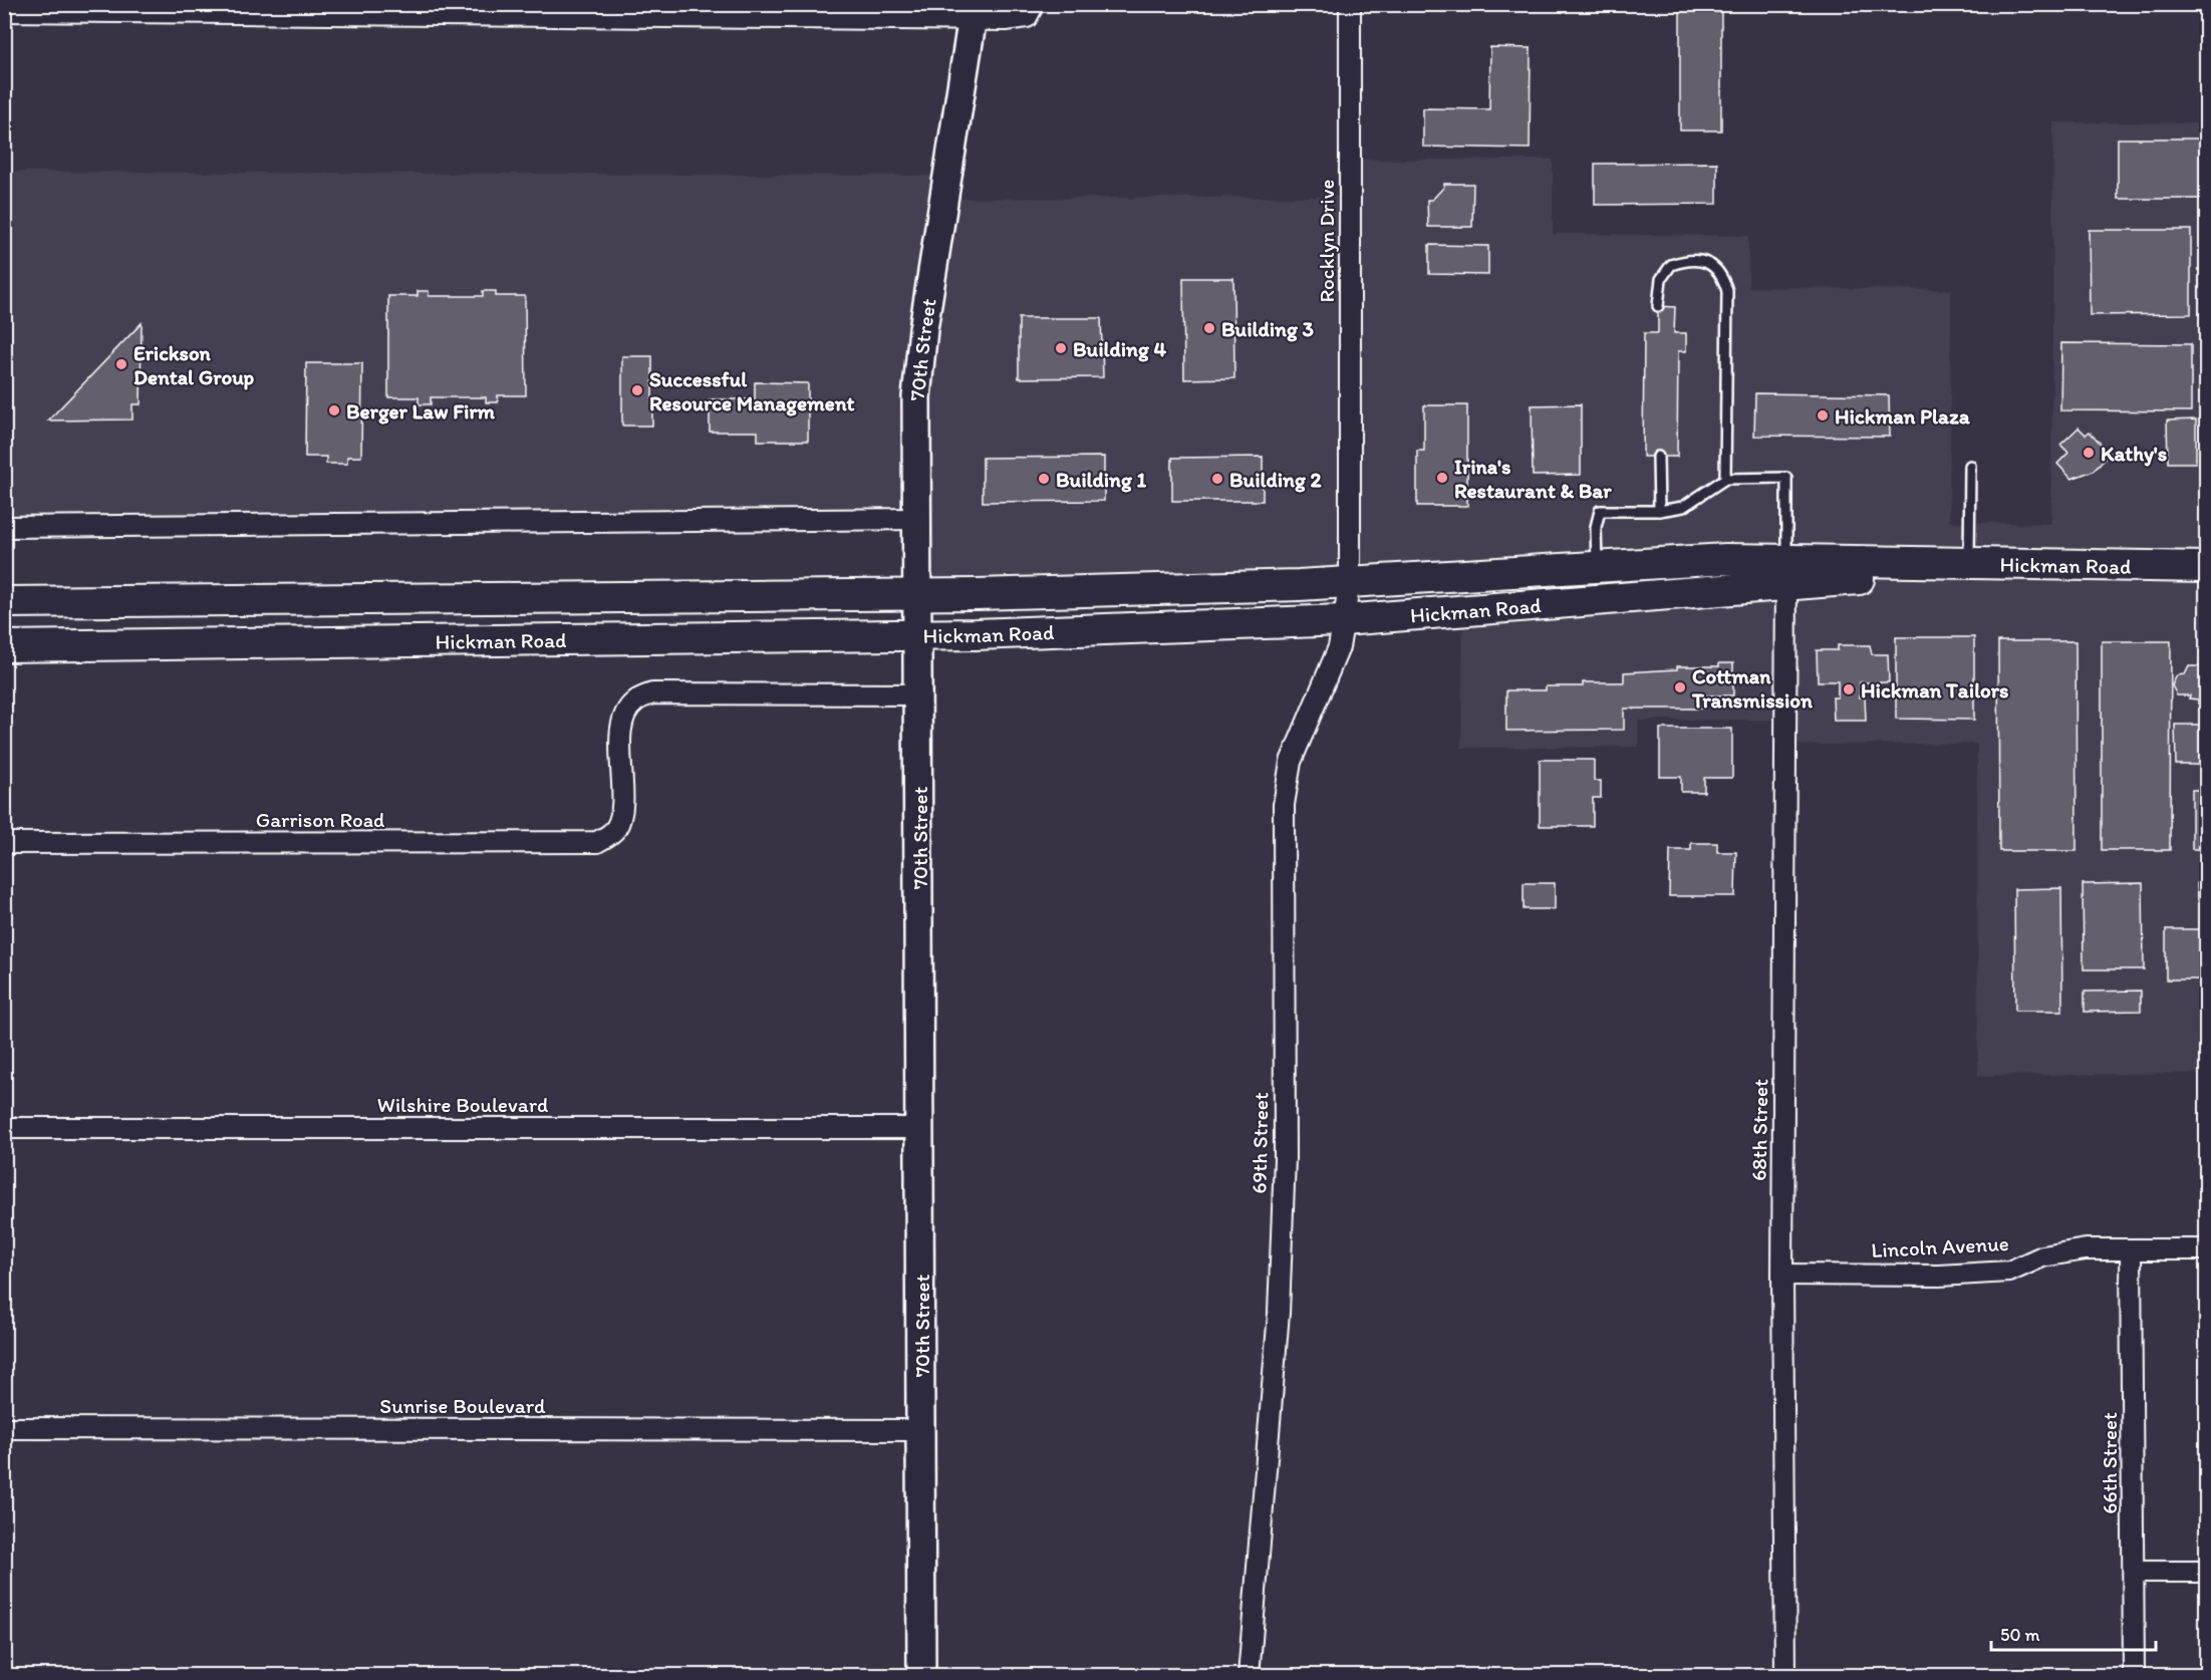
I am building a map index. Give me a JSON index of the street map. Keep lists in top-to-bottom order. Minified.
{"streets":{"main road":["Hickman Road"],"street":["Rocklyn Drive","70th Street","Garrison Road","Wilshire Boulevard","68th Street","69th Street","Lincoln Avenue","Sunrise Boulevard","66th Street"]},"crossings":[["Rocklyn Drive","Hickman Road"],["Rocklyn Drive","69th Street"],["70th Street","Hickman Road"],["70th Street","Garrison Road"],["70th Street","Wilshire Boulevard"],["70th Street","Sunrise Boulevard"],["Hickman Road","68th Street"],["Hickman Road","69th Street"],["68th Street","Lincoln Avenue"],["Lincoln Avenue","66th Street"]],"places":["Building 3","Building 4","Erickson Dental Group","Successful Resource Management","Berger Law Firm","Hickman Plaza","Kathy's","Irina's Restaurant & Bar","Building 1","Building 2","Cottman Transmission","Hickman Tailors"],"scale_bar":"50 m"}
